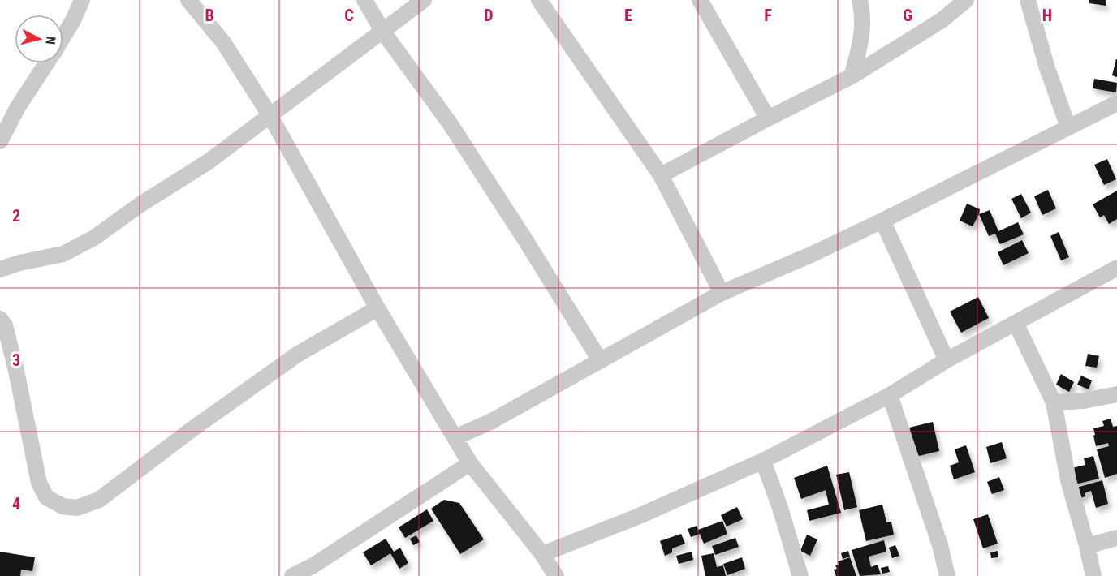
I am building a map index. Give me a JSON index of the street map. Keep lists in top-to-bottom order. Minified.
{"north":"right","grid":{"columns":["B","C","D","E","F","G","H"],"rows":["2","3","4"]}}
